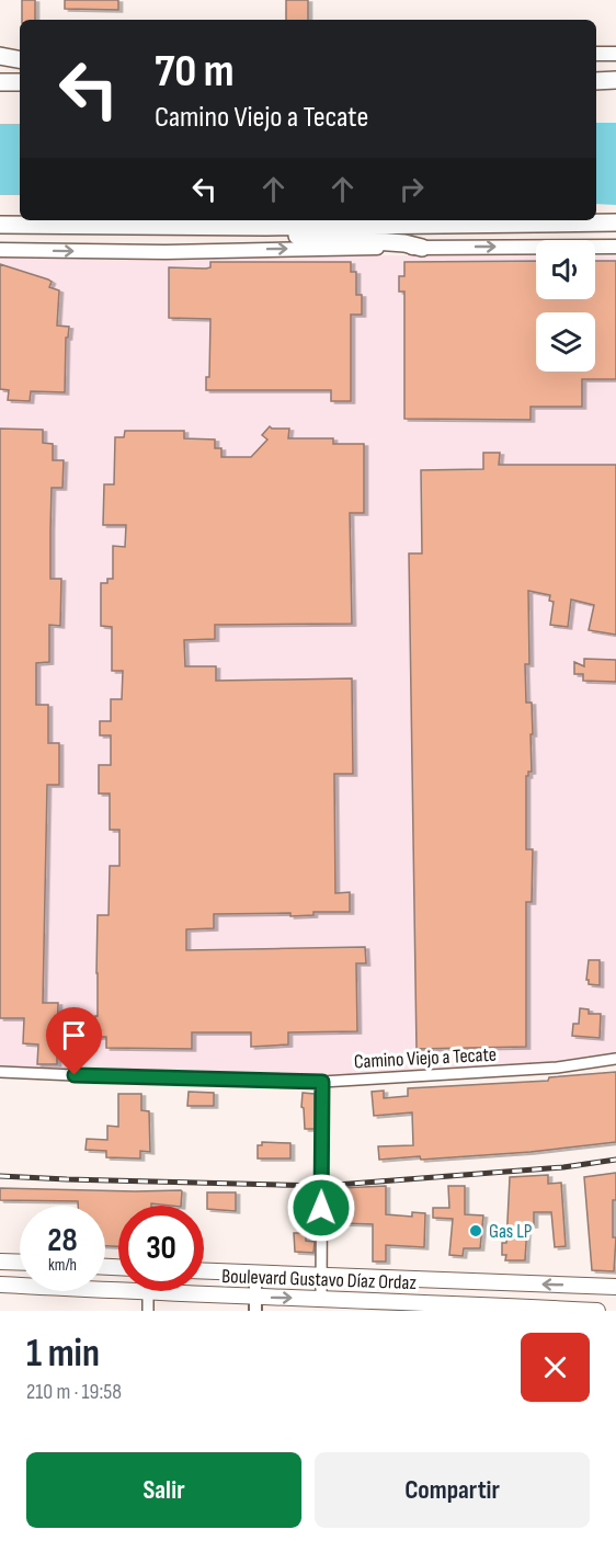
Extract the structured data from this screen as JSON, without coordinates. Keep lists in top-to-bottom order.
{
  "streets": {
    "main road": ["Boulevard Gustavo Díaz Ordaz"],
    "street": ["Camino Viejo a Tecate"]
  },
  "places": ["Gas LP"],
  "page": {
    "turn": ["70 m", "Camino Viejo a Tecate"],
    "speed": "28 km/h",
    "limit": "30",
    "heading": ["1 min", "210 m · 19:58"],
    "buttons": ["Salir", "Compartir"]
  }
}
